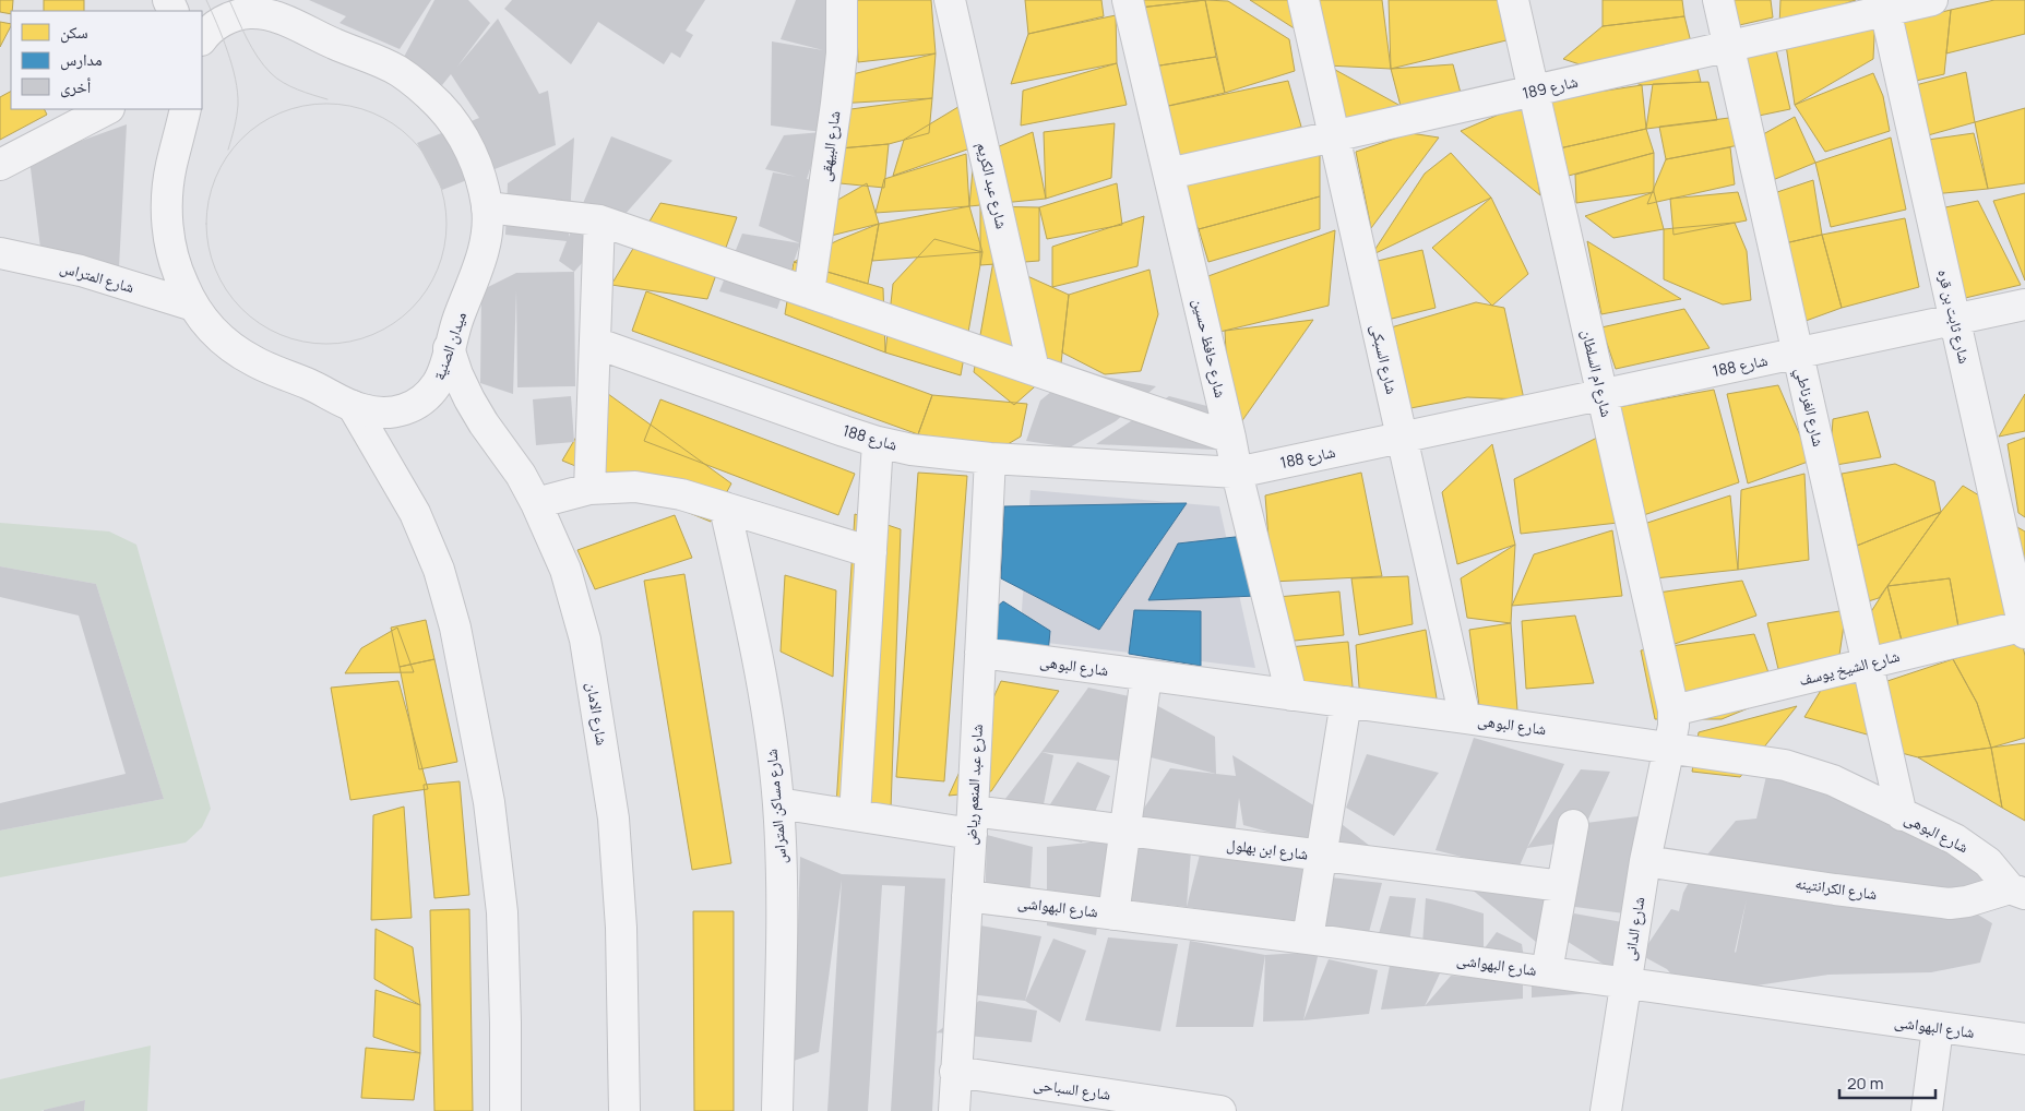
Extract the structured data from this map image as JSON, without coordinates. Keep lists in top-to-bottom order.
{
  "streets": {
    "street": [
      "شارع 189",
      "شارع البيهقى",
      "شارع عبد الكريم",
      "شارع المتراس",
      "شارع ثابت بن قره",
      "ميدان الصنية",
      "شارع حافظ حسين",
      "شارع السبكى",
      "شارع 188",
      "شارع ام السلطان",
      "شارع الغرناطي",
      "شارع البوهى",
      "شارع الشيخ يوسف",
      "شارع الامان",
      "شارع عبد المنعم رياض",
      "شارع مساكن المتراس",
      "شارع ابن بهلول",
      "شارع الكرانتينه",
      "شارع البهواشى",
      "شارع الدانى",
      "شارع السباحى"
    ]
  },
  "crossings": [
    ["شارع 189", "شارع ثابت بن قره"],
    ["شارع 189", "شارع حافظ حسين"],
    ["شارع 189", "شارع السبكى"],
    ["شارع 189", "شارع ام السلطان"],
    ["شارع 189", "شارع الغرناطي"],
    ["شارع المتراس", "ميدان الصنية"],
    ["شارع ثابت بن قره", "شارع 188"],
    ["شارع ثابت بن قره", "شارع الشيخ يوسف"],
    ["ميدان الصنية", "شارع الامان"],
    ["شارع حافظ حسين", "شارع 188"],
    ["شارع حافظ حسين", "شارع البوهى"],
    ["شارع السبكى", "شارع 188"],
    ["شارع السبكى", "شارع البوهى"],
    ["شارع 188", "شارع ام السلطان"],
    ["شارع 188", "شارع الغرناطي"],
    ["شارع 188", "شارع عبد المنعم رياض"],
    ["شارع ام السلطان", "شارع البوهى"],
    ["شارع ام السلطان", "شارع الشيخ يوسف"],
    ["شارع ام السلطان", "شارع الدانى"],
    ["شارع الغرناطي", "شارع البوهى"],
    ["شارع الغرناطي", "شارع الشيخ يوسف"],
    ["شارع البوهى", "شارع عبد المنعم رياض"],
    ["شارع البوهى", "شارع الكرانتينه"],
    ["شارع البوهى", "شارع الدانى"],
    ["شارع عبد المنعم رياض", "شارع ابن بهلول"],
    ["شارع عبد المنعم رياض", "شارع البهواشى"],
    ["شارع عبد المنعم رياض", "شارع السباحى"],
    ["شارع مساكن المتراس", "شارع ابن بهلول"],
    ["شارع الكرانتينه", "شارع الدانى"],
    ["شارع البهواشى", "شارع الدانى"]
  ],
  "legend": ["سكن", "مدارس", "أخرى"],
  "scale_bar": "20 m"
}
